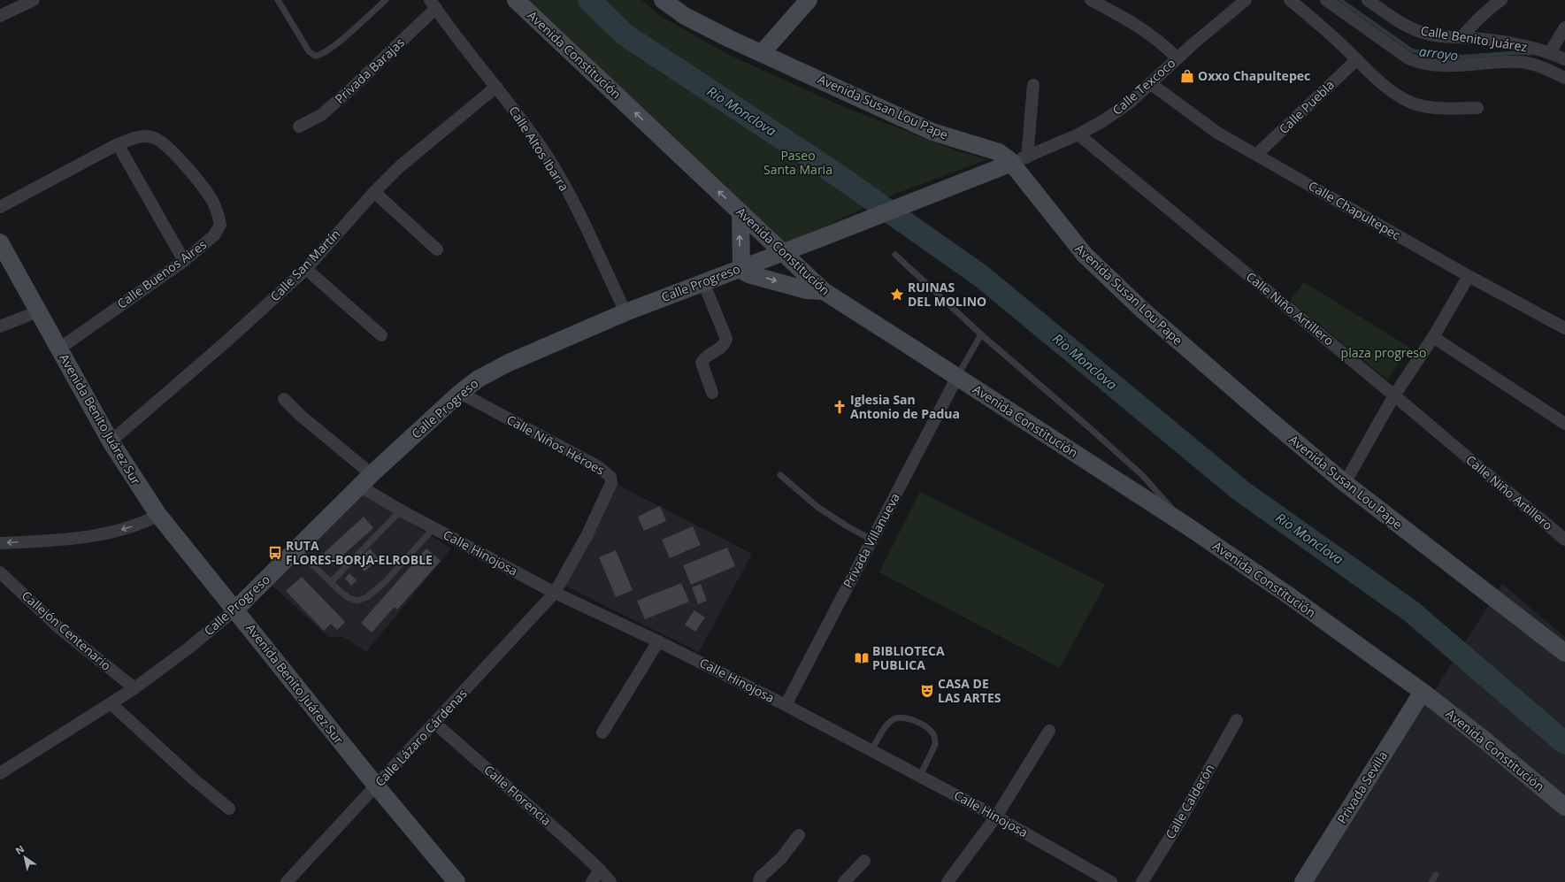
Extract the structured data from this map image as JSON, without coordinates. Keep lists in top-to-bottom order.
{
  "streets": {
    "street": [
      "Calle Benito Juárez",
      "Avenida Constitución",
      "Privada Barajas",
      "Calle Texcoco",
      "Avenida Susan Lou Pape",
      "Calle Puebla",
      "Calle Altos Ibarra",
      "Calle Chapultepec",
      "Calle San Martín",
      "Calle Buenos Aires",
      "Calle Progreso",
      "Calle Niño Artillero",
      "Avenida Benito Juárez Sur",
      "Calle Niños Héroes",
      "Privada Villanueva",
      "Calle Hinojosa",
      "Callejón Centenario",
      "Calle Lázaro Cárdenas",
      "Privada Sevilla",
      "Calle Florencia",
      "Calle Calderón"
    ]
  },
  "crossings": [
    ["Avenida Constitución", "Calle Progreso"],
    ["Avenida Constitución", "Privada Villanueva"],
    ["Avenida Constitución", "Privada Sevilla"],
    ["Privada Barajas", "Calle Altos Ibarra"],
    ["Calle Texcoco", "Avenida Susan Lou Pape"],
    ["Calle Texcoco", "Calle Chapultepec"],
    ["Calle Texcoco", "Calle Progreso"],
    ["Calle Texcoco", "Calle Niño Artillero"],
    ["Avenida Susan Lou Pape", "Calle Progreso"],
    ["Calle Puebla", "Calle Chapultepec"],
    ["Calle Altos Ibarra", "Calle San Martín"],
    ["Calle Altos Ibarra", "Calle Progreso"],
    ["Calle San Martín", "Avenida Benito Juárez Sur"],
    ["Calle Buenos Aires", "Avenida Benito Juárez Sur"],
    ["Calle Progreso", "Avenida Benito Juárez Sur"],
    ["Calle Progreso", "Calle Niños Héroes"],
    ["Calle Progreso", "Calle Hinojosa"],
    ["Calle Progreso", "Callejón Centenario"],
    ["Avenida Benito Juárez Sur", "Calle Lázaro Cárdenas"],
    ["Calle Niños Héroes", "Calle Hinojosa"],
    ["Calle Niños Héroes", "Calle Lázaro Cárdenas"],
    ["Privada Villanueva", "Calle Hinojosa"],
    ["Calle Hinojosa", "Calle Lázaro Cárdenas"],
    ["Calle Lázaro Cárdenas", "Calle Florencia"]
  ],
  "water": ["arroyo", "Rio Monclova"],
  "parks": ["Paseo Santa Maria", "plaza progreso"],
  "places": {
    "shop": ["Oxxo Chapultepec"],
    "place": ["RUINAS DEL MOLINO"],
    "church": ["Iglesia San Antonio de Padua"],
    "bus stop": ["RUTA FLORES-BORJA-ELROBLE"],
    "library": ["BIBLIOTECA PUBLICA"],
    "theatre": ["CASA DE LAS ARTES"]
  },
  "north": "top left"
}
